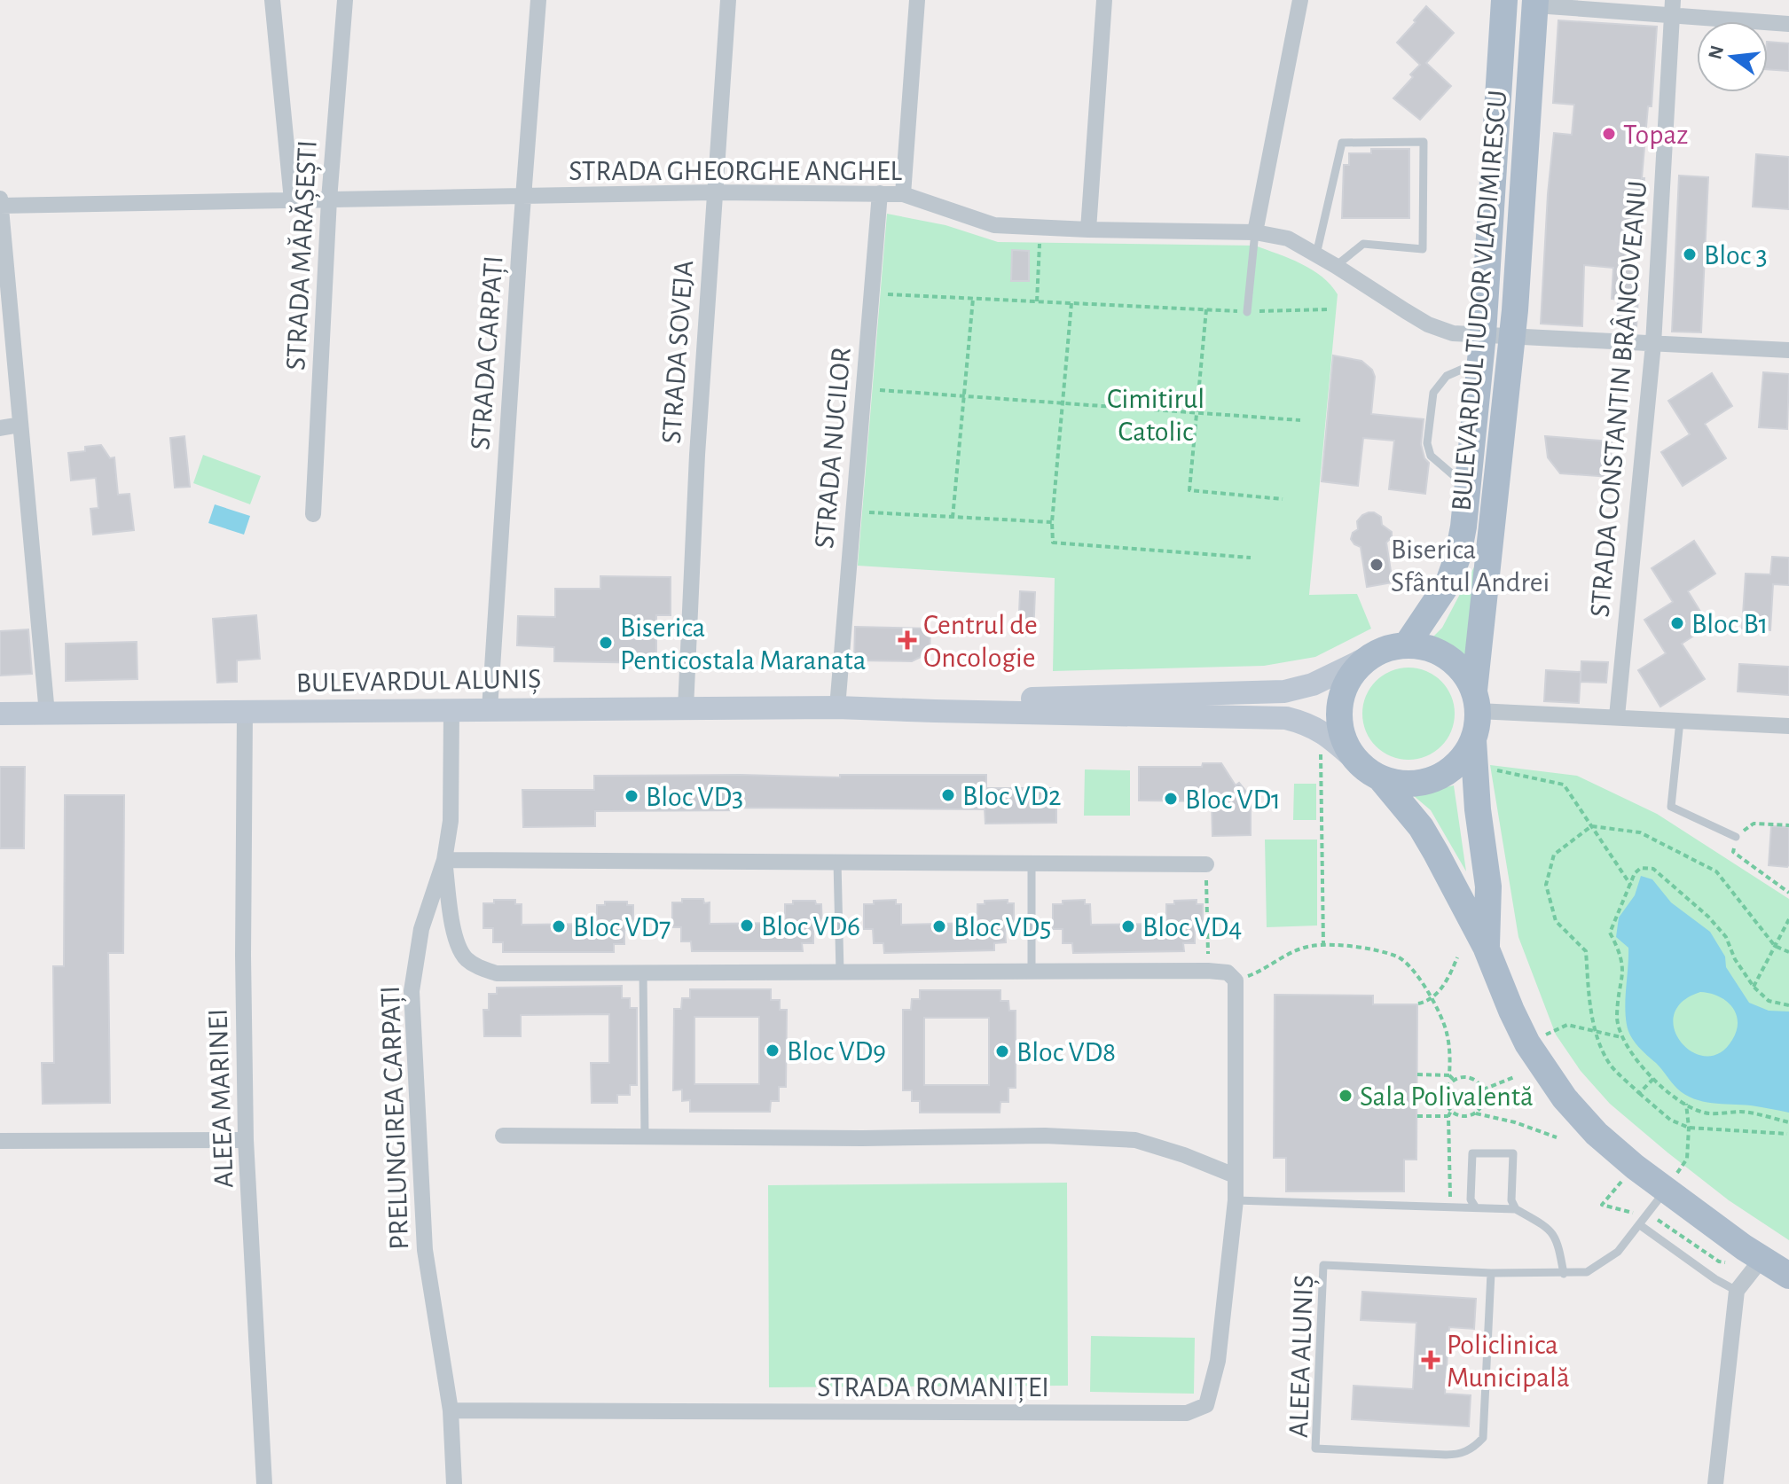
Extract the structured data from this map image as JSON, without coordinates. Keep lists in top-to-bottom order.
{
  "streets": {
    "main road": ["BULEVARDUL TUDOR VLADIMIRESCU", "BULEVARDUL ALUNIȘ"],
    "street": [
      "STRADA GHEORGHE ANGHEL",
      "STRADA MĂRĂȘEȘTI",
      "STRADA SOVEJA",
      "STRADA CARPAȚI",
      "STRADA CONSTANTIN BRÂNCOVEANU",
      "STRADA NUCILOR",
      "ALEEA MARINEI",
      "PRELUNGIREA CARPAȚI",
      "STRADA ROMANIȚEI"
    ],
    "lane": ["ALEEA ALUNIȘ"]
  },
  "crossings": [
    ["STRADA GHEORGHE ANGHEL", "STRADA MĂRĂȘEȘTI"],
    ["STRADA GHEORGHE ANGHEL", "BULEVARDUL TUDOR VLADIMIRESCU"],
    ["STRADA GHEORGHE ANGHEL", "STRADA SOVEJA"],
    ["STRADA GHEORGHE ANGHEL", "STRADA CARPAȚI"],
    ["STRADA GHEORGHE ANGHEL", "STRADA CONSTANTIN BRÂNCOVEANU"],
    ["STRADA GHEORGHE ANGHEL", "STRADA NUCILOR"],
    ["BULEVARDUL TUDOR VLADIMIRESCU", "BULEVARDUL ALUNIȘ"],
    ["STRADA SOVEJA", "BULEVARDUL ALUNIȘ"],
    ["STRADA CARPAȚI", "BULEVARDUL ALUNIȘ"],
    ["STRADA NUCILOR", "BULEVARDUL ALUNIȘ"],
    ["BULEVARDUL ALUNIȘ", "ALEEA MARINEI"],
    ["BULEVARDUL ALUNIȘ", "PRELUNGIREA CARPAȚI"],
    ["PRELUNGIREA CARPAȚI", "STRADA ROMANIȚEI"]
  ],
  "parks": ["Cimitirul Catolic"],
  "places": {
    "other": [
      "Topaz",
      "Bloc 3",
      "Biserica Sfântul Andrei",
      "Bloc B1",
      "Biserica Penticostala Maranata",
      "Bloc VD2",
      "Bloc VD3",
      "Bloc VD1",
      "Bloc VD6",
      "Bloc VD7",
      "Bloc VD5",
      "Bloc VD4",
      "Bloc VD9",
      "Bloc VD8",
      "Sala Polivalentă"
    ],
    "health": ["Centrul de Oncologie", "Policlinica Municipală"]
  },
  "north": "left"
}
